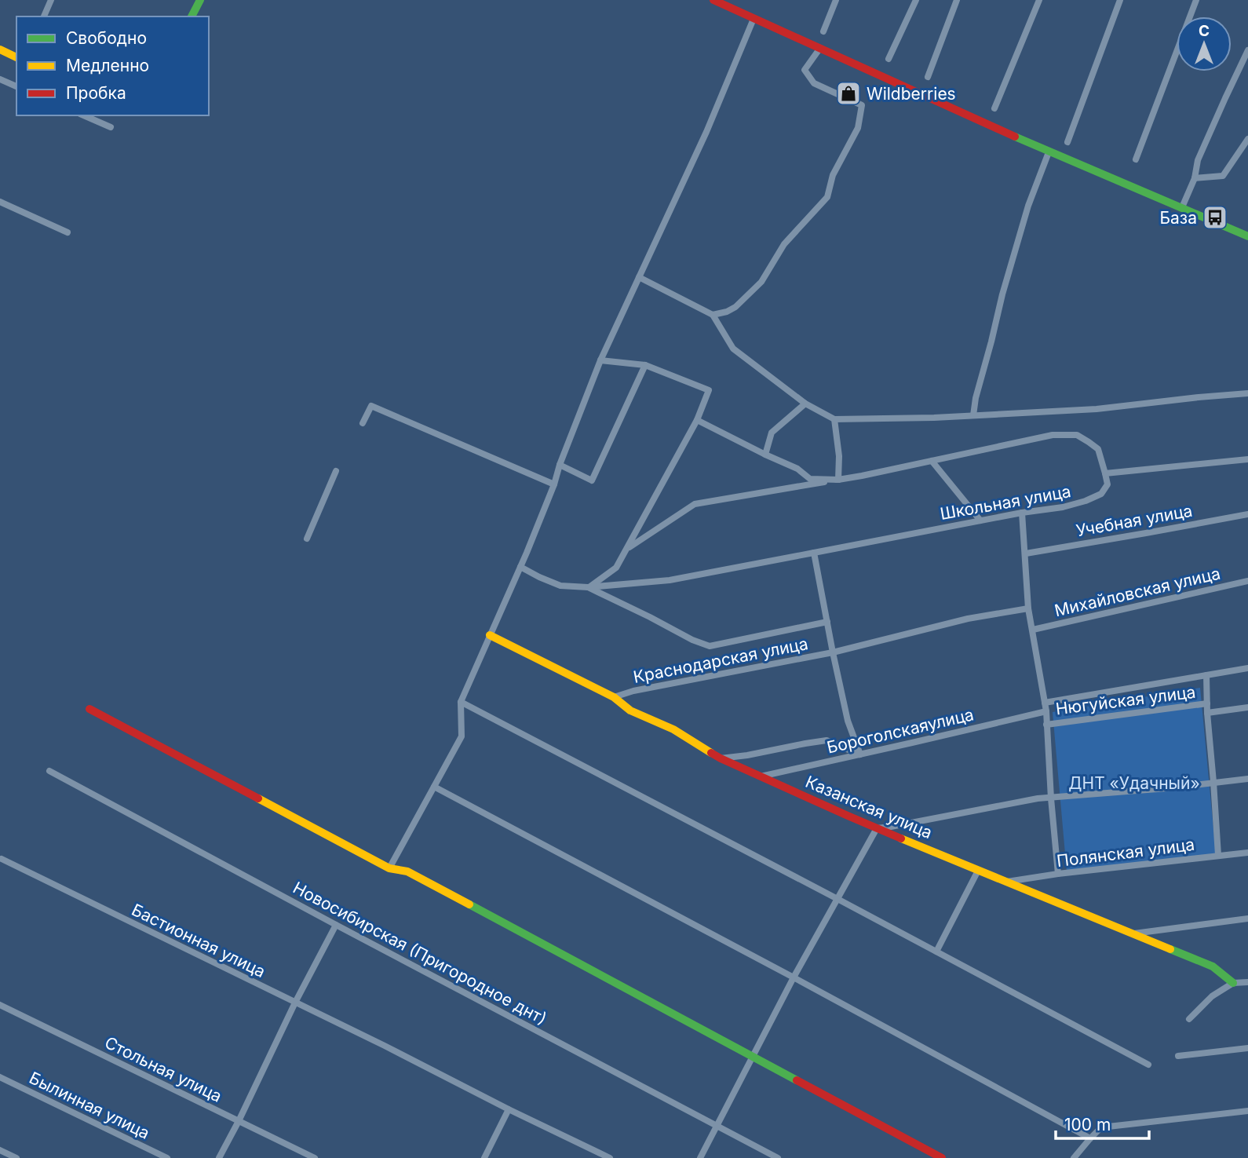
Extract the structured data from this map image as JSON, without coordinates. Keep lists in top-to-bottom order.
{
  "streets": {
    "street": [
      "Школьная улица",
      "Учебная улица",
      "Михайловская улица",
      "Краснодарская улица",
      "Нюгуйская улица",
      "Бороголскаяулица",
      "Казанская улица",
      "Полянская улица",
      "Бастионная улица",
      "Новосибирская (Пригородное днт)",
      "Стольная улица",
      "Былинная улица"
    ]
  },
  "crossings": [
    ["Краснодарская улица", "Казанская улица"],
    ["Бороголскаяулица", "Казанская улица"],
    ["Казанская улица", "Полянская улица"]
  ],
  "parks": ["ДНТ «Удачный»"],
  "places": {
    "shop": ["Wildberries"],
    "bus stop": ["База"]
  },
  "legend": ["Свободно", "Медленно", "Пробка"],
  "scale_bar": "100 m",
  "north": "top"
}
